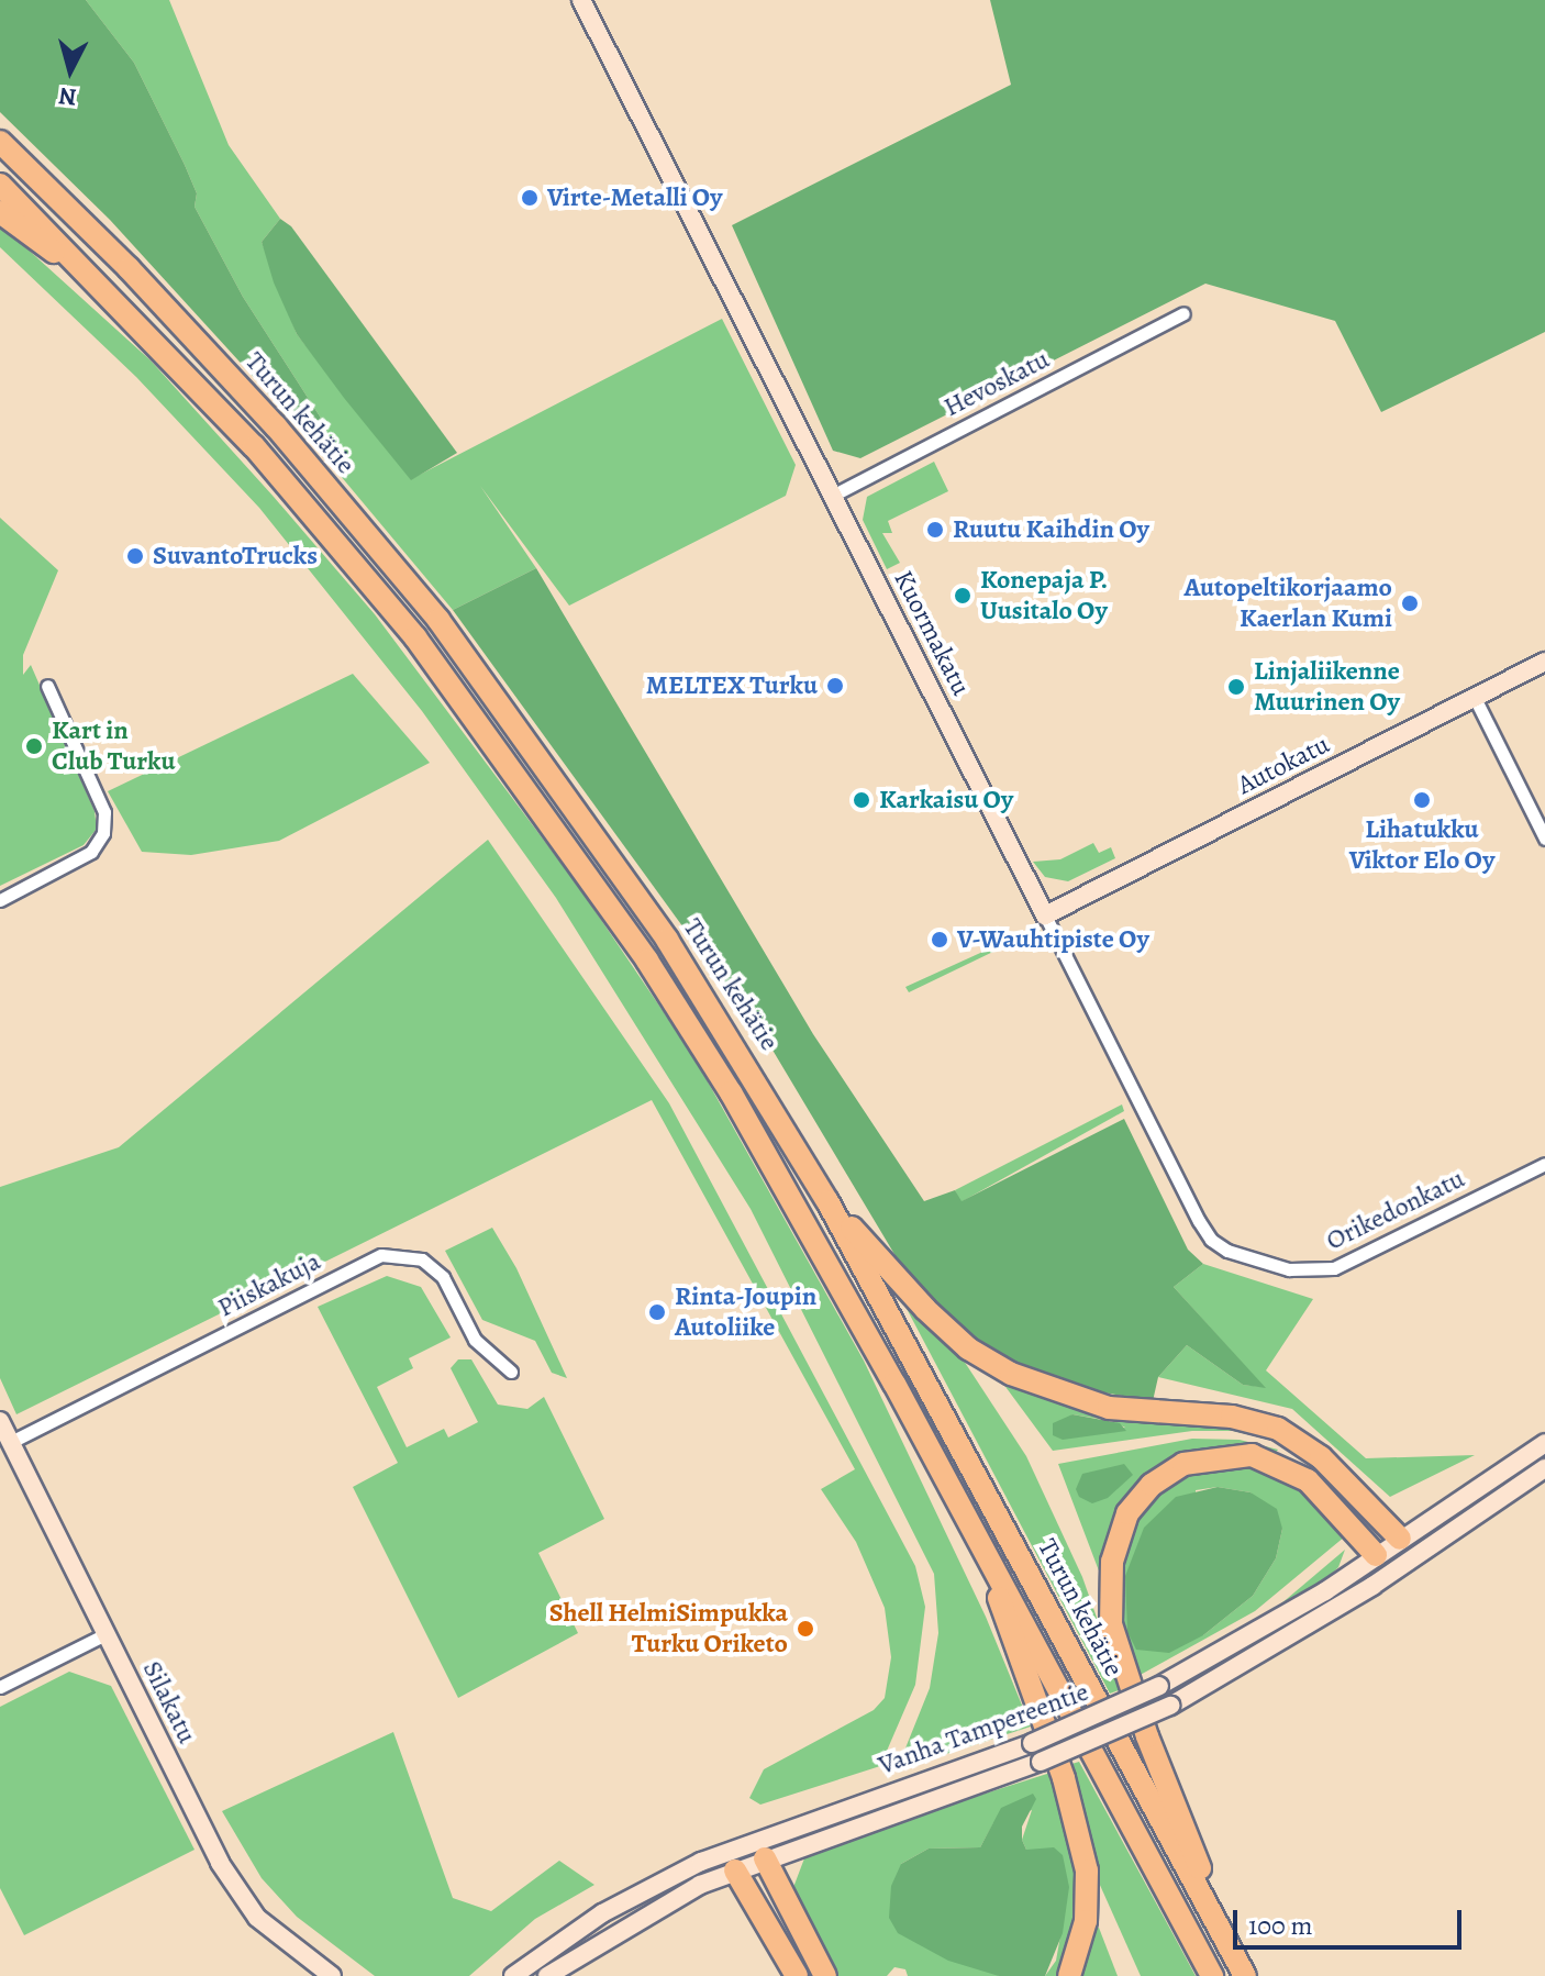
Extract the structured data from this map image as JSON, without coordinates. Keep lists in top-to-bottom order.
{
  "streets": {
    "highway": ["Turun kehätie"],
    "main road": [
      "Kuormakatu",
      "Autokatu",
      "Silakatu",
      "Vanha Tampereentie"
    ],
    "street": ["Hevoskatu", "Orikedonkatu", "Piiskakuja"]
  },
  "crossings": [
    ["Hevoskatu", "Kuormakatu"],
    ["Kuormakatu", "Autokatu"],
    ["Kuormakatu", "Orikedonkatu"],
    ["Piiskakuja", "Silakatu"]
  ],
  "places": [
    "Virte-Metalli Oy",
    "Ruutu Kaihdin Oy",
    "SuvantoTrucks",
    "Konepaja P. Uusitalo Oy",
    "Autopeltikorjaamo Kaerlan Kumi",
    "MELTEX Turku",
    "Linjaliikenne Muurinen Oy",
    "Kart in Club Turku",
    "Karkaisu Oy",
    "Lihatukku Viktor Elo Oy",
    "V-Wauhtipiste Oy",
    "Rinta-Joupin Autoliike",
    "Shell HelmiSimpukka Turku Oriketo"
  ],
  "scale_bar": "100 m",
  "north": "bottom"
}
